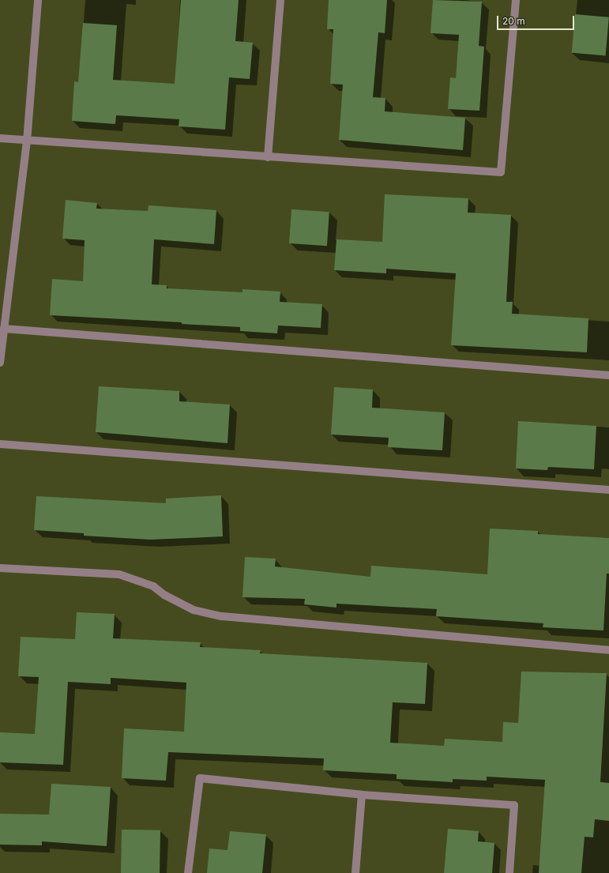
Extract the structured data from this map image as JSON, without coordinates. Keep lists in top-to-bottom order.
{
  "scale_bar": "20 m"
}
